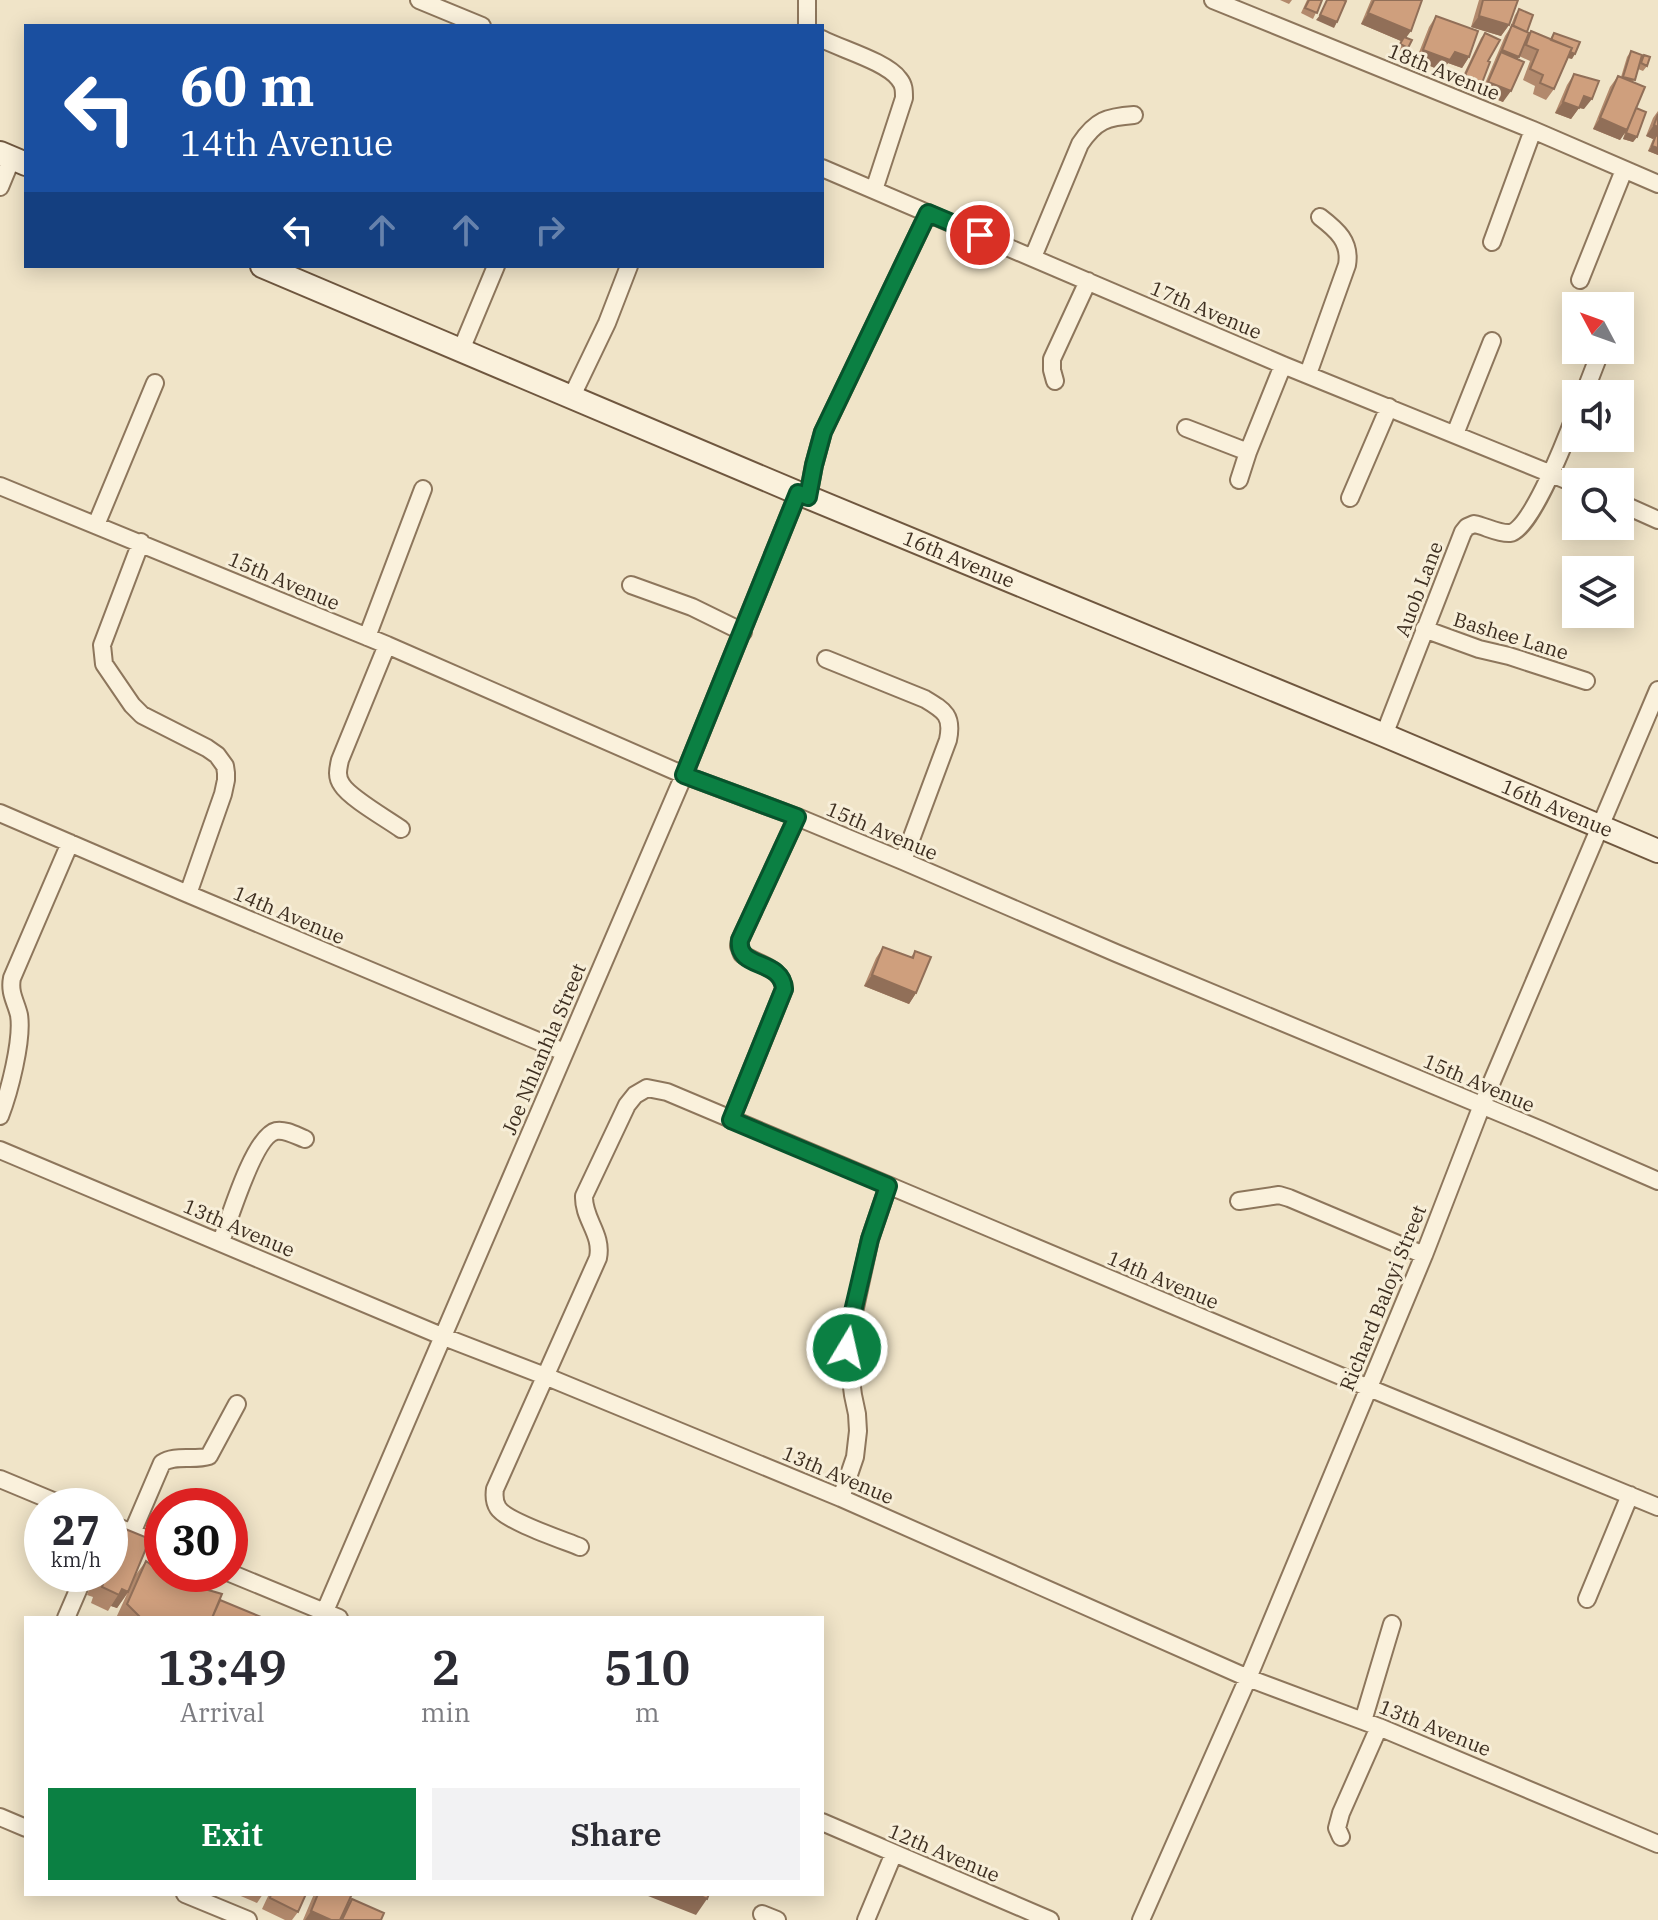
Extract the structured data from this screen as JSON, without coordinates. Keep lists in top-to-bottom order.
{
  "streets": {
    "street": [
      "18th Avenue",
      "17th Avenue",
      "16th Avenue",
      "15th Avenue",
      "Auob Lane",
      "Bashee Lane",
      "14th Avenue",
      "Joe Nhlanhla Street",
      "13th Avenue",
      "Richard Baloyi Street",
      "12th Avenue"
    ]
  },
  "crossings": [
    ["17th Avenue", "Auob Lane"],
    ["17th Avenue", "Joe Nhlanhla Street"],
    ["16th Avenue", "Auob Lane"],
    ["16th Avenue", "Joe Nhlanhla Street"],
    ["16th Avenue", "Richard Baloyi Street"],
    ["15th Avenue", "Joe Nhlanhla Street"],
    ["15th Avenue", "Richard Baloyi Street"],
    ["Auob Lane", "Bashee Lane"],
    ["14th Avenue", "Joe Nhlanhla Street"],
    ["14th Avenue", "13th Avenue"],
    ["14th Avenue", "Richard Baloyi Street"],
    ["Joe Nhlanhla Street", "13th Avenue"],
    ["13th Avenue", "Richard Baloyi Street"]
  ],
  "north": "top left",
  "page": {
    "turn": ["60 m", "14th Avenue"],
    "speed": "27 km/h",
    "limit": "30",
    "eta": [
      "13:49",
      "Arrival",
      "2",
      "min",
      "510",
      "m"
    ],
    "buttons": ["Exit", "Share"]
  }
}
